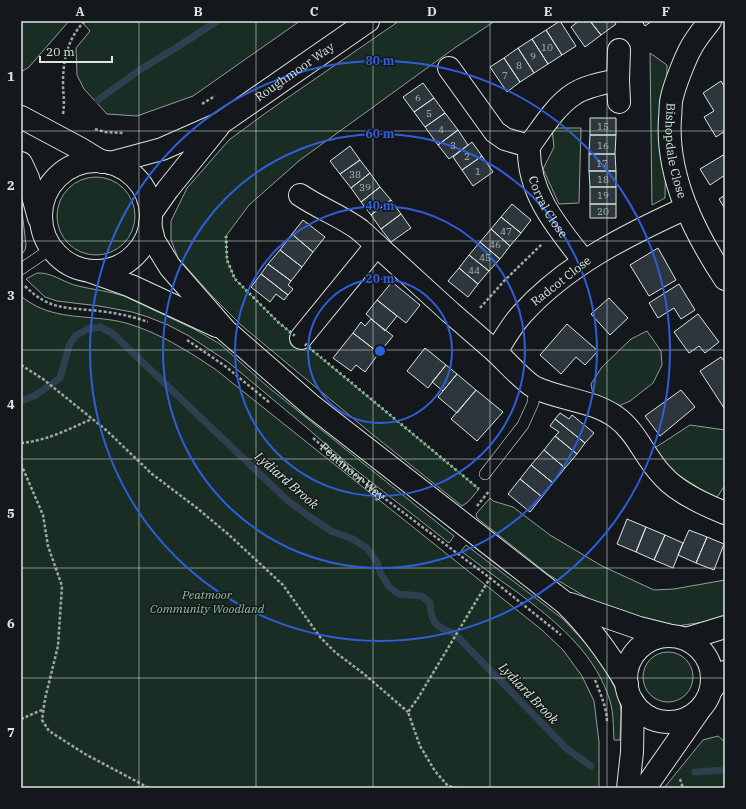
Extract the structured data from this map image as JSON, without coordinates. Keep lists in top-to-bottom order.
{
  "streets": {
    "street": [
      "Roughmoor Way",
      "Bishopdale Close",
      "Corral Close",
      "Radcot Close"
    ],
    "path": ["Peatmoor Way"]
  },
  "crossings": [
    ["Bishopdale Close", "Radcot Close"],
    ["Corral Close", "Radcot Close"]
  ],
  "water": ["Lydiard Brook"],
  "parks": ["Peatmoor Community Woodland"],
  "house_numbers": [
    "10",
    "9",
    "8",
    "7",
    "6",
    "5",
    "15",
    "4",
    "3",
    "16",
    "2",
    "17",
    "1",
    "38",
    "18",
    "39",
    "19",
    "20",
    "47",
    "46",
    "45",
    "44"
  ],
  "scale_bar": "20 m",
  "grid": {
    "columns": [
      "A",
      "B",
      "C",
      "D",
      "E",
      "F"
    ],
    "rows": [
      "1",
      "2",
      "3",
      "4",
      "5",
      "6",
      "7"
    ]
  },
  "rings": [
    "80 m",
    "60 m",
    "40 m",
    "20 m"
  ]
}
